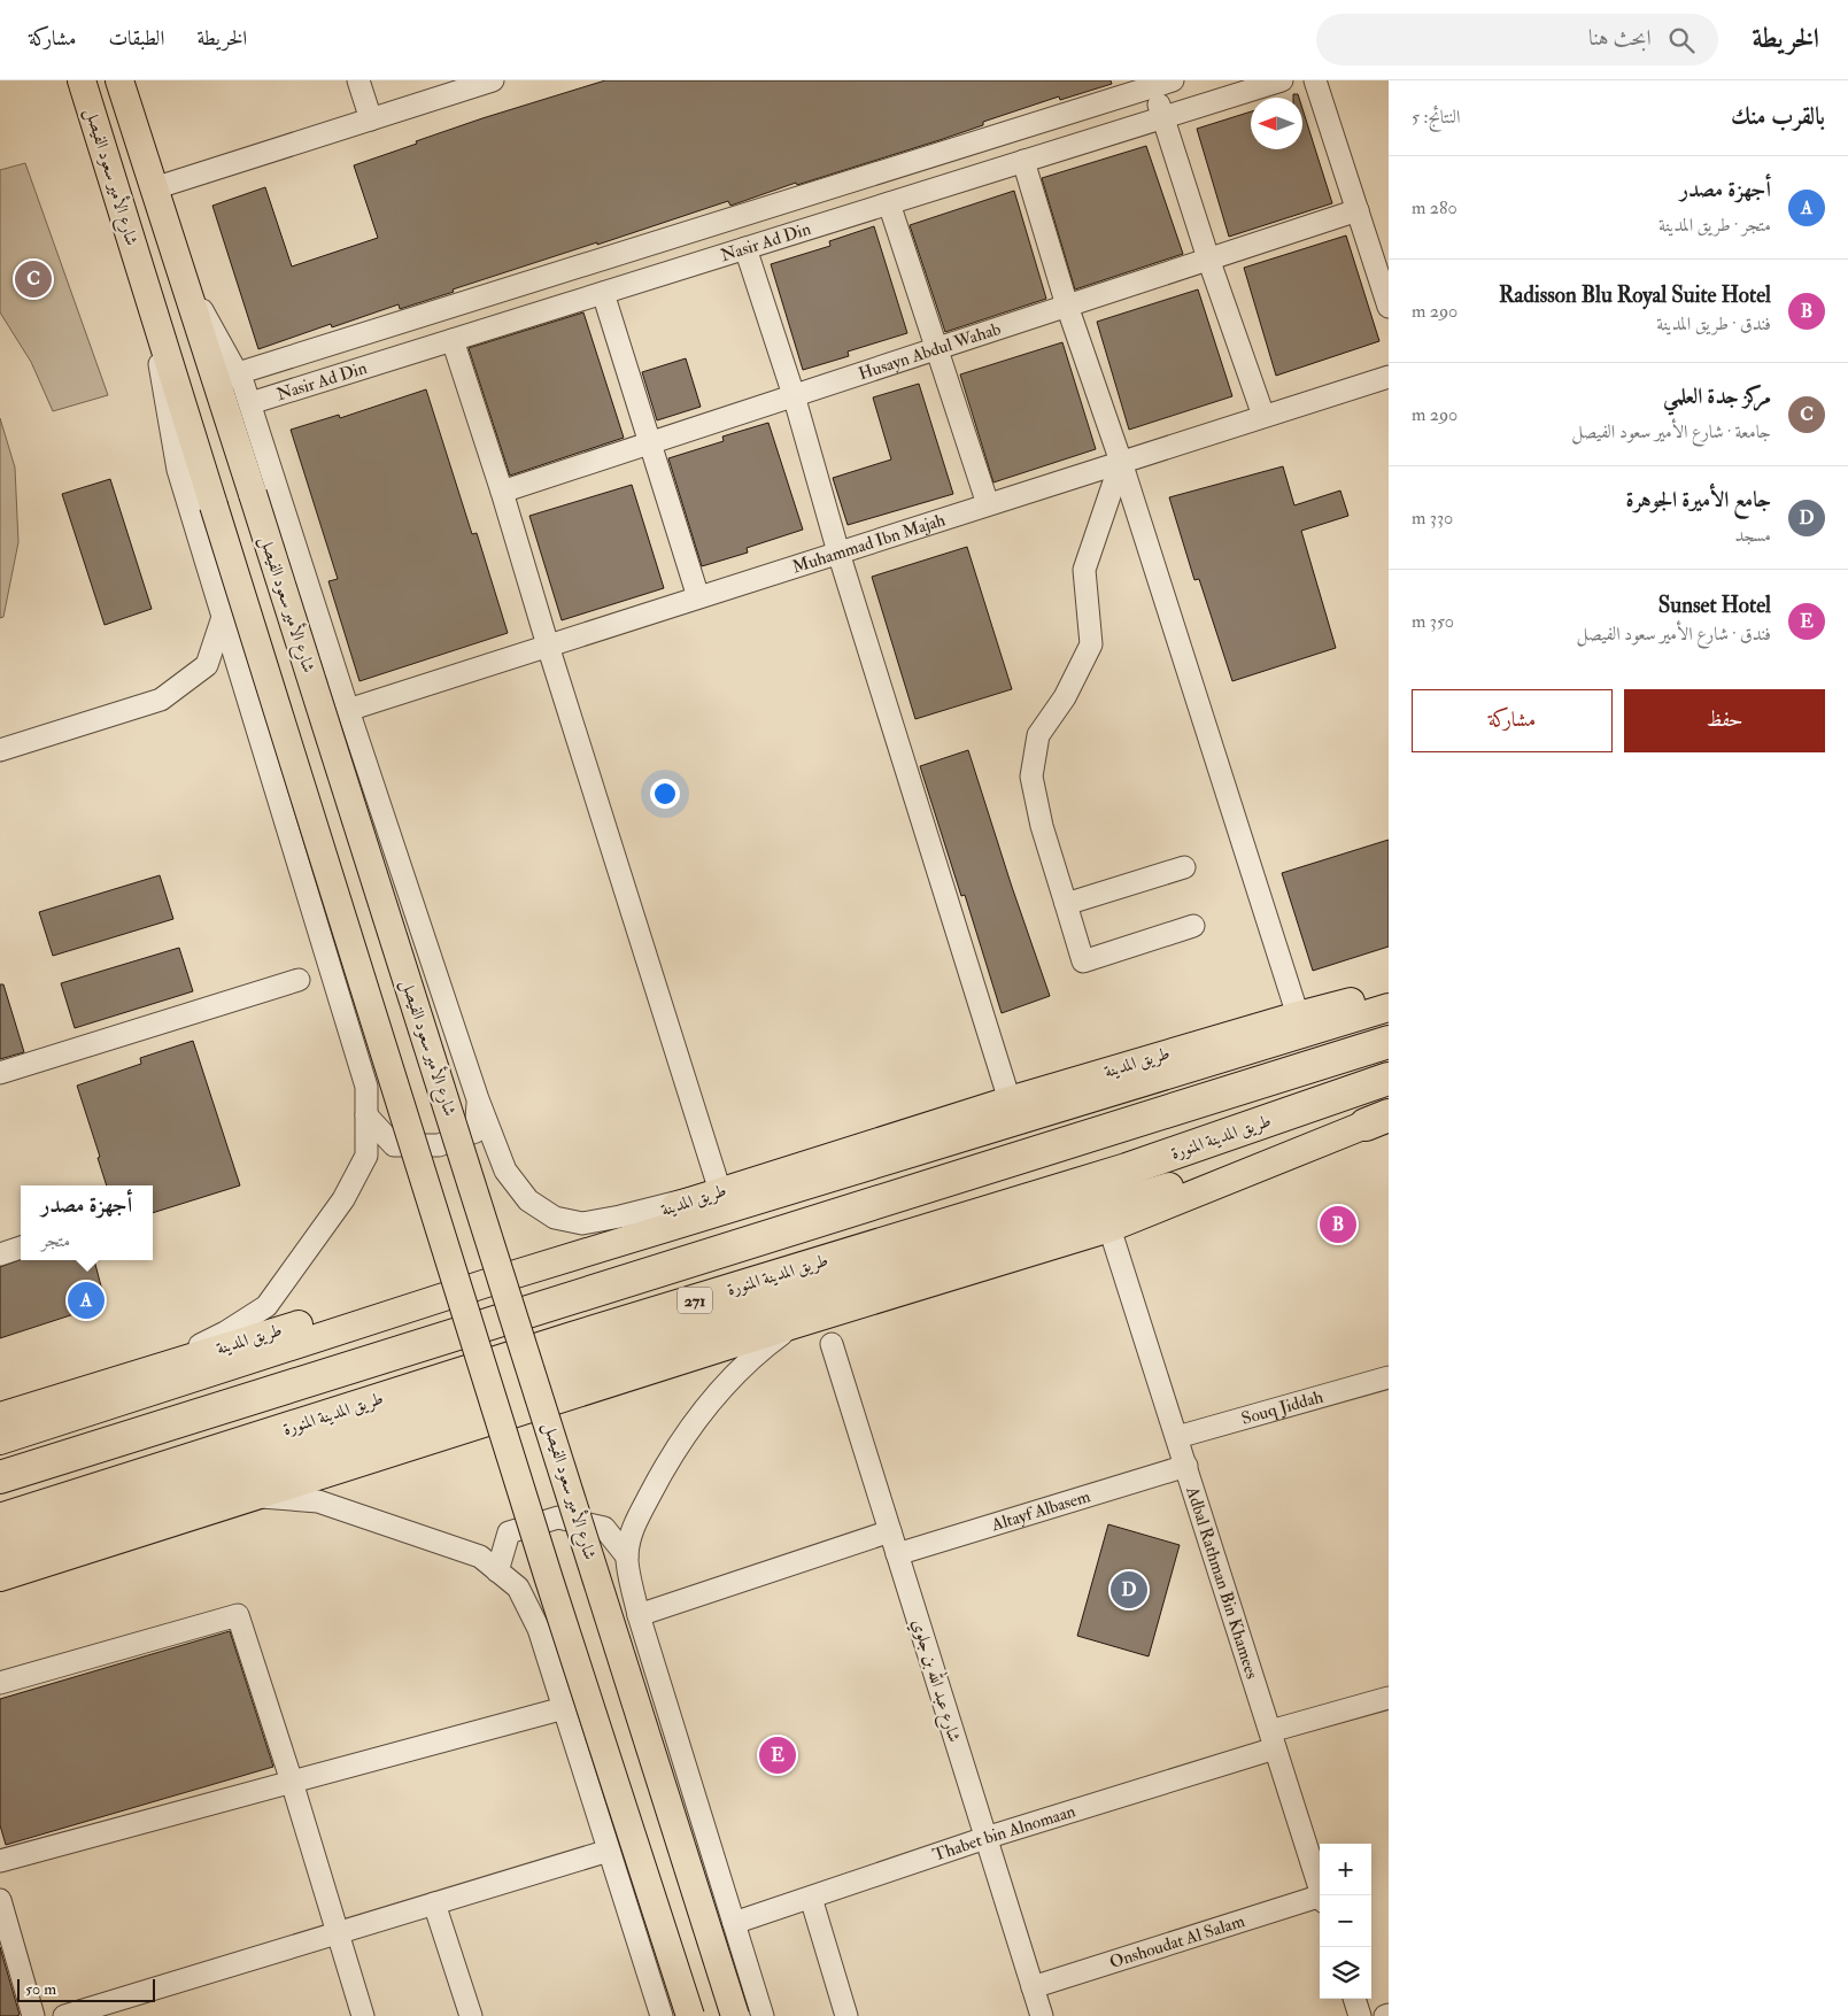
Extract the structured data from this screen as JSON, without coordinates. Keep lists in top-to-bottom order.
{
  "streets": {
    "highway": ["طريق المدينة المنورة", "271"],
    "main road": ["شارع الأمير سعود الفيصل", "طريق المدينة"],
    "street": [
      "Nasir Ad Din",
      "Husayn Abdul Wahab",
      "Muhammad Ibn Majah",
      "Souq Jiddah",
      "Altayf Albasem",
      "Adbal Rathman Bin Khamees",
      "شارع عبد الله بن جلوي",
      "Thabet bin Alnomaan",
      "Onshoudat Al Salam"
    ]
  },
  "crossings": [
    ["شارع الأمير سعود الفيصل", "طريق المدينة"],
    ["Souq Jiddah", "Adbal Rathman Bin Khamees"],
    ["Altayf Albasem", "Adbal Rathman Bin Khamees"],
    ["Altayf Albasem", "شارع عبد الله بن جلوي"],
    ["Adbal Rathman Bin Khamees", "Thabet bin Alnomaan"],
    ["شارع عبد الله بن جلوي", "Thabet bin Alnomaan"],
    ["شارع عبد الله بن جلوي", "Onshoudat Al Salam"]
  ],
  "scale_bar": "50 m",
  "north": "left",
  "page": {
    "header": "الخريطة",
    "search": "ابحث هنا",
    "nav": ["الخريطة", "الطبقات", "مشاركة"],
    "heading": ["بالقرب منك", "النتائج: 5"],
    "list": [
      {
        "mark": "A",
        "name": "أجهزة مصدر",
        "note": "متجر · طريق المدينة",
        "value": "280 m"
      },
      {
        "mark": "B",
        "name": "Radisson Blu Royal Suite Hotel",
        "note": "فندق · طريق المدينة",
        "value": "290 m"
      },
      {
        "mark": "C",
        "name": "مركز جدة العلمي",
        "note": "جامعة · شارع الأمير سعود الفيصل",
        "value": "290 m"
      },
      {
        "mark": "D",
        "name": "جامع الأميرة الجوهرة",
        "note": "مسجد",
        "value": "330 m"
      },
      {
        "mark": "E",
        "name": "Sunset Hotel",
        "note": "فندق · شارع الأمير سعود الفيصل",
        "value": "350 m"
      }
    ],
    "pins": [
      "C",
      "B",
      "A",
      "D",
      "E"
    ],
    "buttons": ["حفظ", "مشاركة"],
    "popup": ["أجهزة مصدر", "متجر"],
    "map_buttons": ["+", "−"],
    "scale": "50 m"
  }
}
